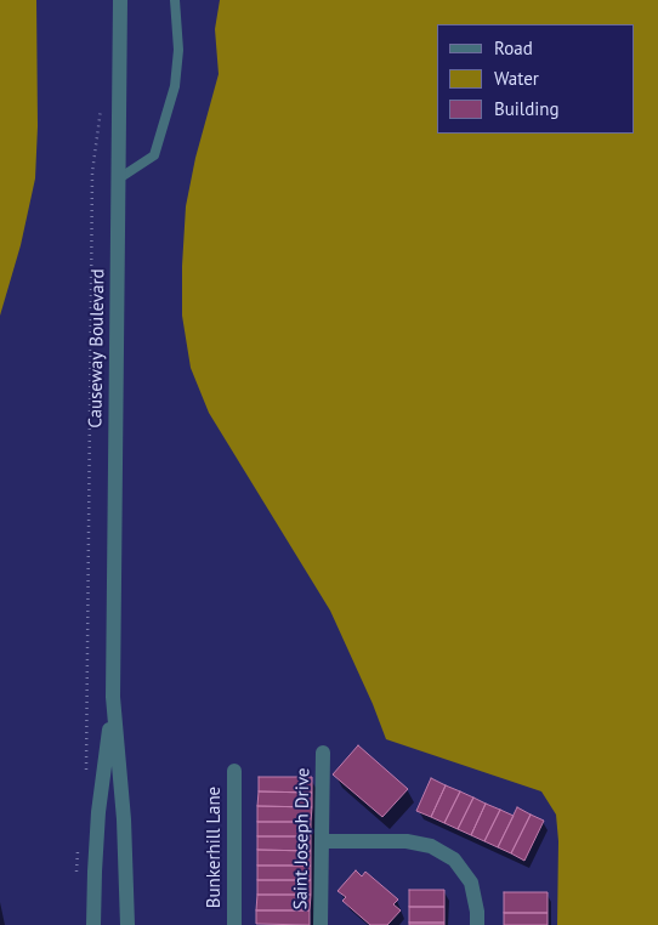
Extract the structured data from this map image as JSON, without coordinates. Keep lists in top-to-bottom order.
{
  "streets": {
    "street": ["Causeway Boulevard", "Saint Joseph Drive", "Bunkerhill Lane"]
  },
  "legend": ["Road", "Water", "Building"]
}
